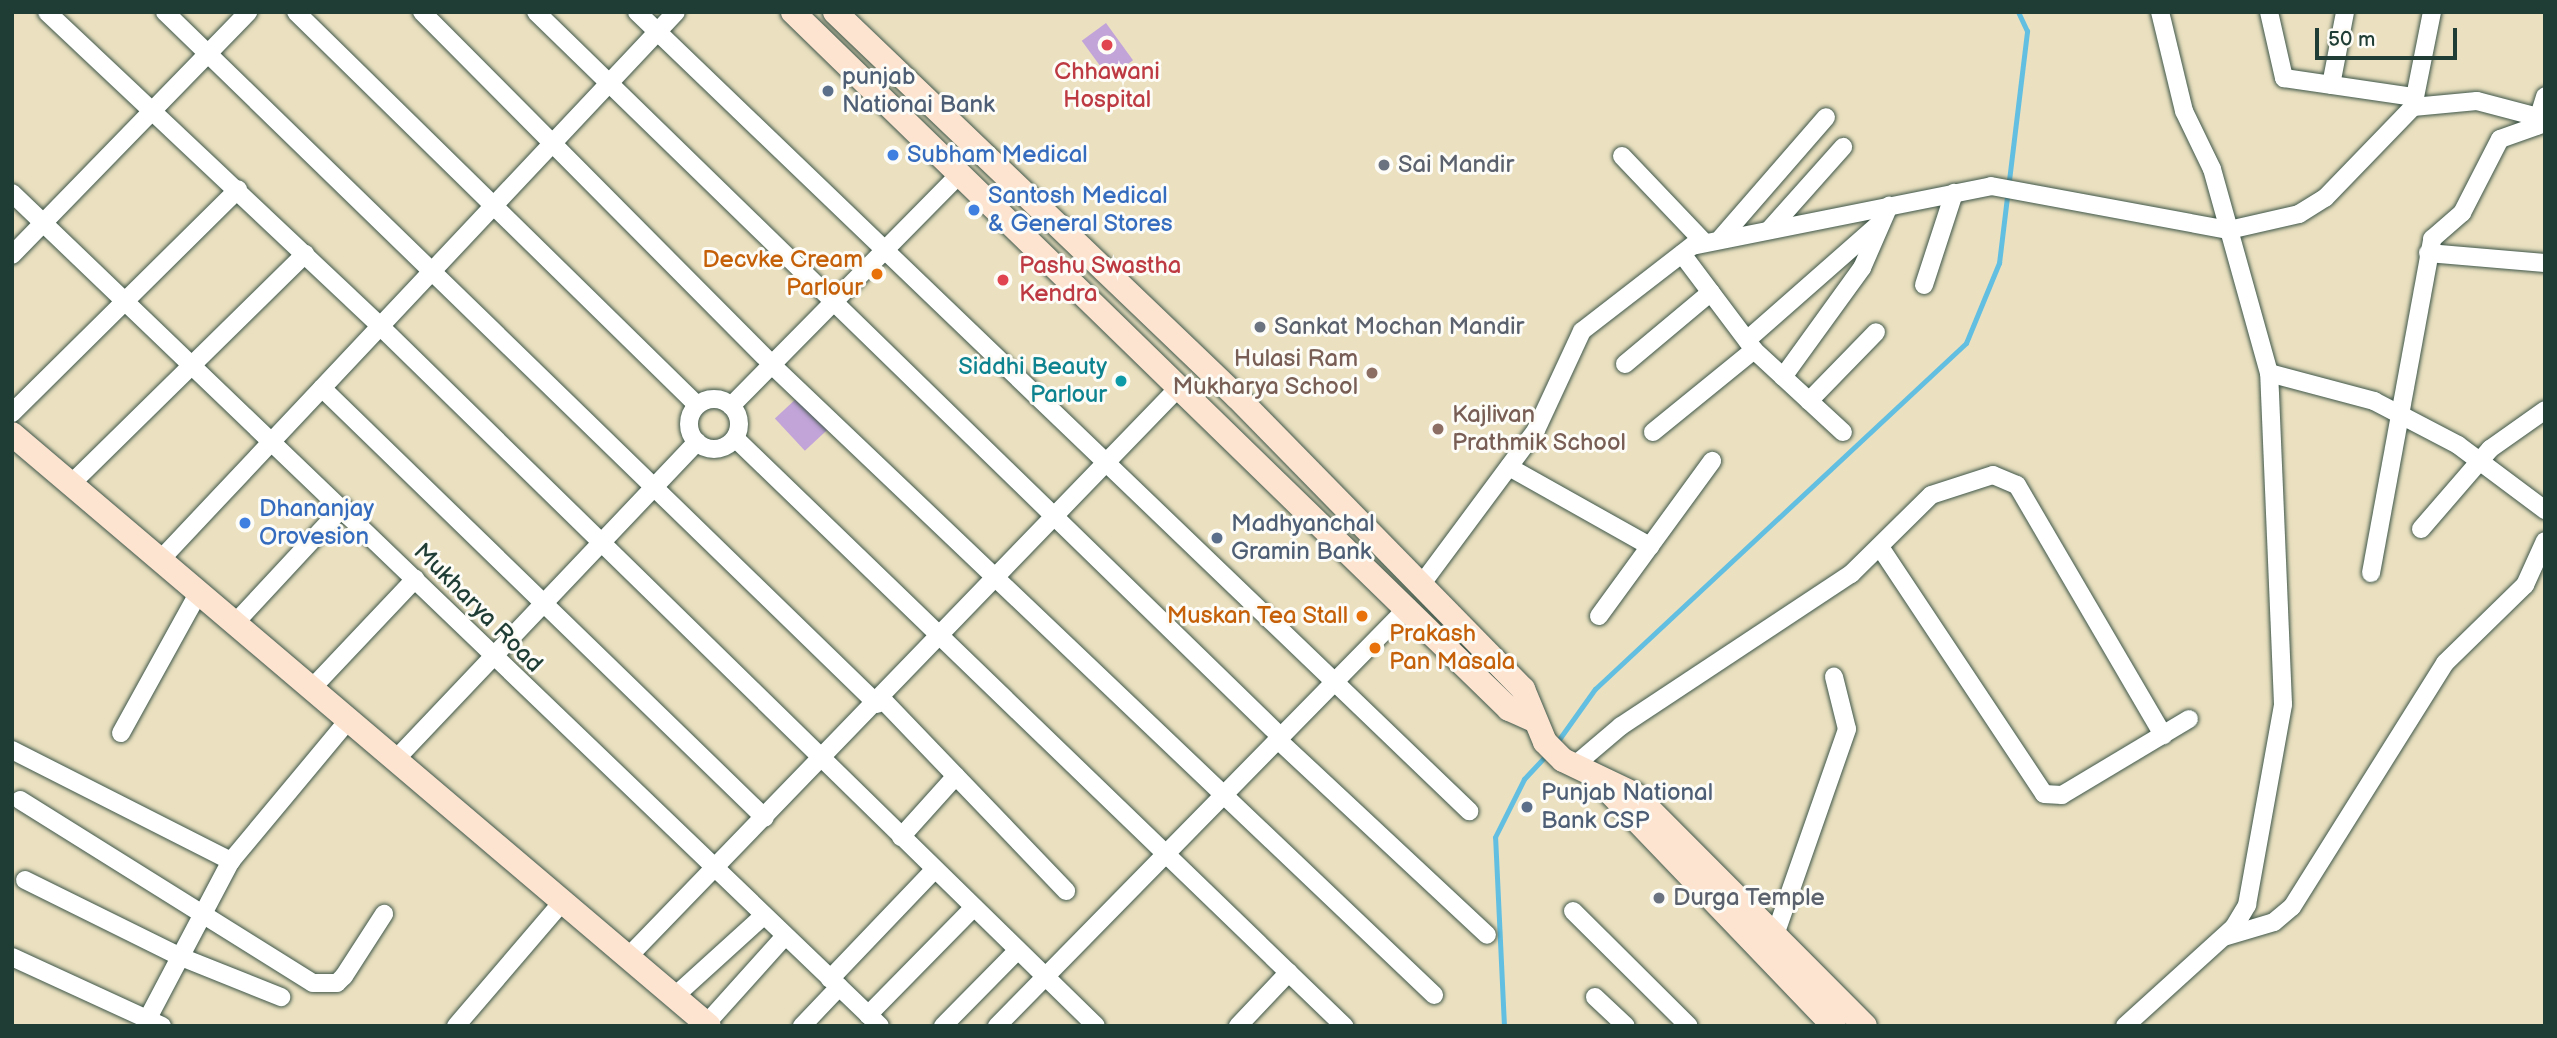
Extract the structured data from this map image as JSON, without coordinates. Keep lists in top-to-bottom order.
{
  "streets": {
    "street": ["Mukharya Road"]
  },
  "places": [
    "Chhawani Hospital",
    "punjab Nationai Bank",
    "Subham Medical",
    "Sai Mandir",
    "Santosh Medical & General Stores",
    "Decvke Cream Parlour",
    "Pashu Swastha Kendra",
    "Sankat Mochan Mandir",
    "Hulasi Ram Mukharya School",
    "Siddhi Beauty Parlour",
    "Kajlivan Prathmik School",
    "Dhananjay Orovesion",
    "Madhyanchal Gramin Bank",
    "Muskan Tea Stall",
    "Prakash Pan Masala",
    "Punjab National Bank CSP",
    "Durga Temple"
  ],
  "scale_bar": "50 m"
}
